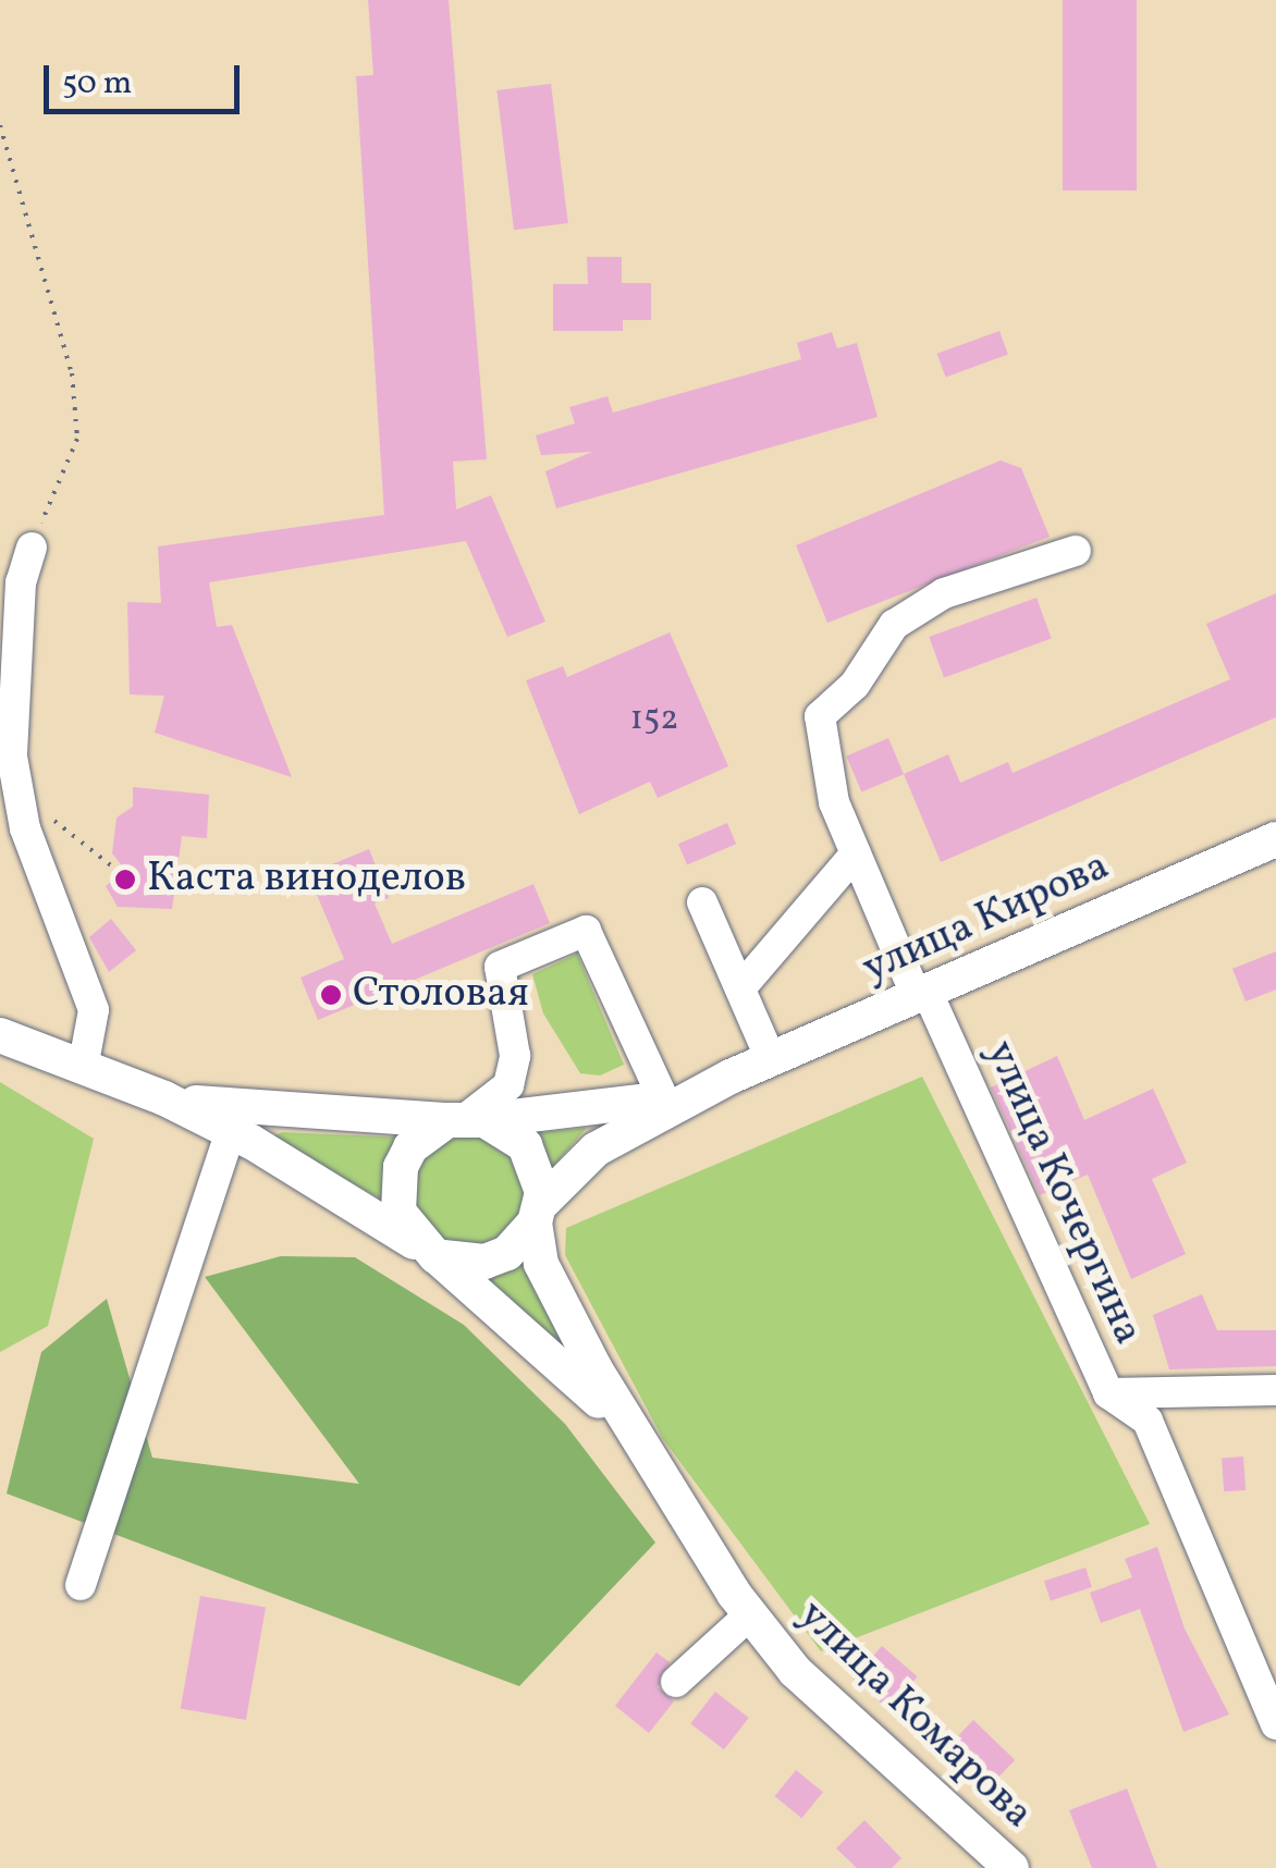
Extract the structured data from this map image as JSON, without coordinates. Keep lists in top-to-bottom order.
{
  "streets": {
    "main road": ["улица Кирова", "улица Комарова"],
    "street": ["улица Кочергина"]
  },
  "crossings": [
    ["улица Кирова", "улица Кочергина"]
  ],
  "places": ["Каста виноделов", "Столовая"],
  "house_numbers": ["152"],
  "scale_bar": "50 m"
}
